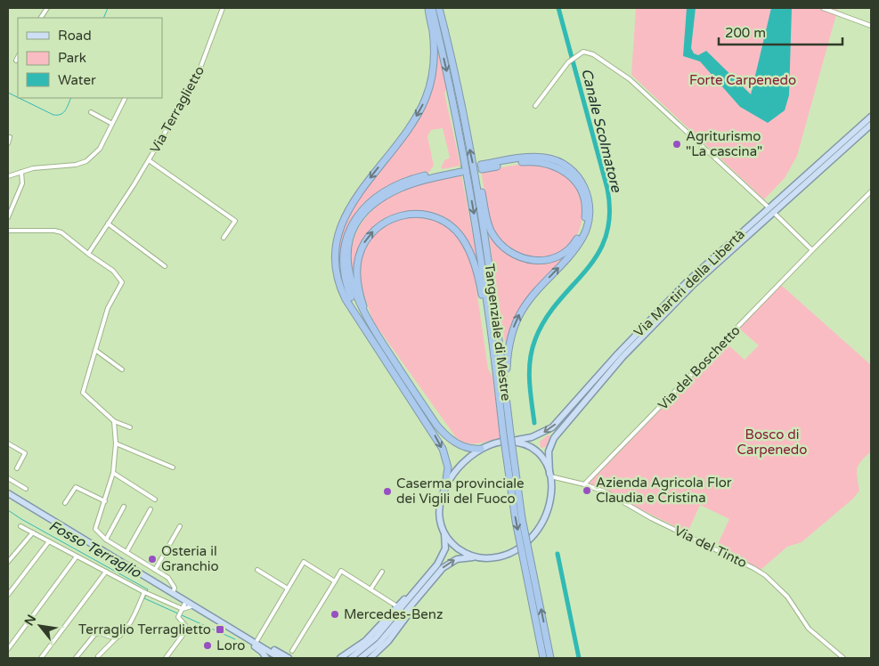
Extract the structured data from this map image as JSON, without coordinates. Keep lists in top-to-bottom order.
{
  "streets": {
    "highway": ["Tangenziale di Mestre"],
    "main road": ["Via Martiri della Libertà"],
    "street": ["Via Terraglietto", "Via del Boschetto", "Via del Tinto"]
  },
  "crossings": [
    ["Via Martiri della Libertà", "Via del Tinto"],
    ["Via del Boschetto", "Via del Tinto"]
  ],
  "water": ["Canale Scolmatore", "Fosso Terraglio"],
  "parks": ["Forte Carpenedo", "Bosco di Carpenedo"],
  "places": {
    "other": [
      "Agriturismo \"La cascina\"",
      "Azienda Agricola Flor Claudia e Cristina",
      "Caserma provinciale dei Vigili del Fuoco",
      "Osteria il Granchio",
      "Mercedes-Benz",
      "Loro"
    ],
    "transit": ["Terraglio Terraglietto"]
  },
  "legend": ["Road", "Park", "Water"],
  "scale_bar": "200 m",
  "north": "top left"
}
